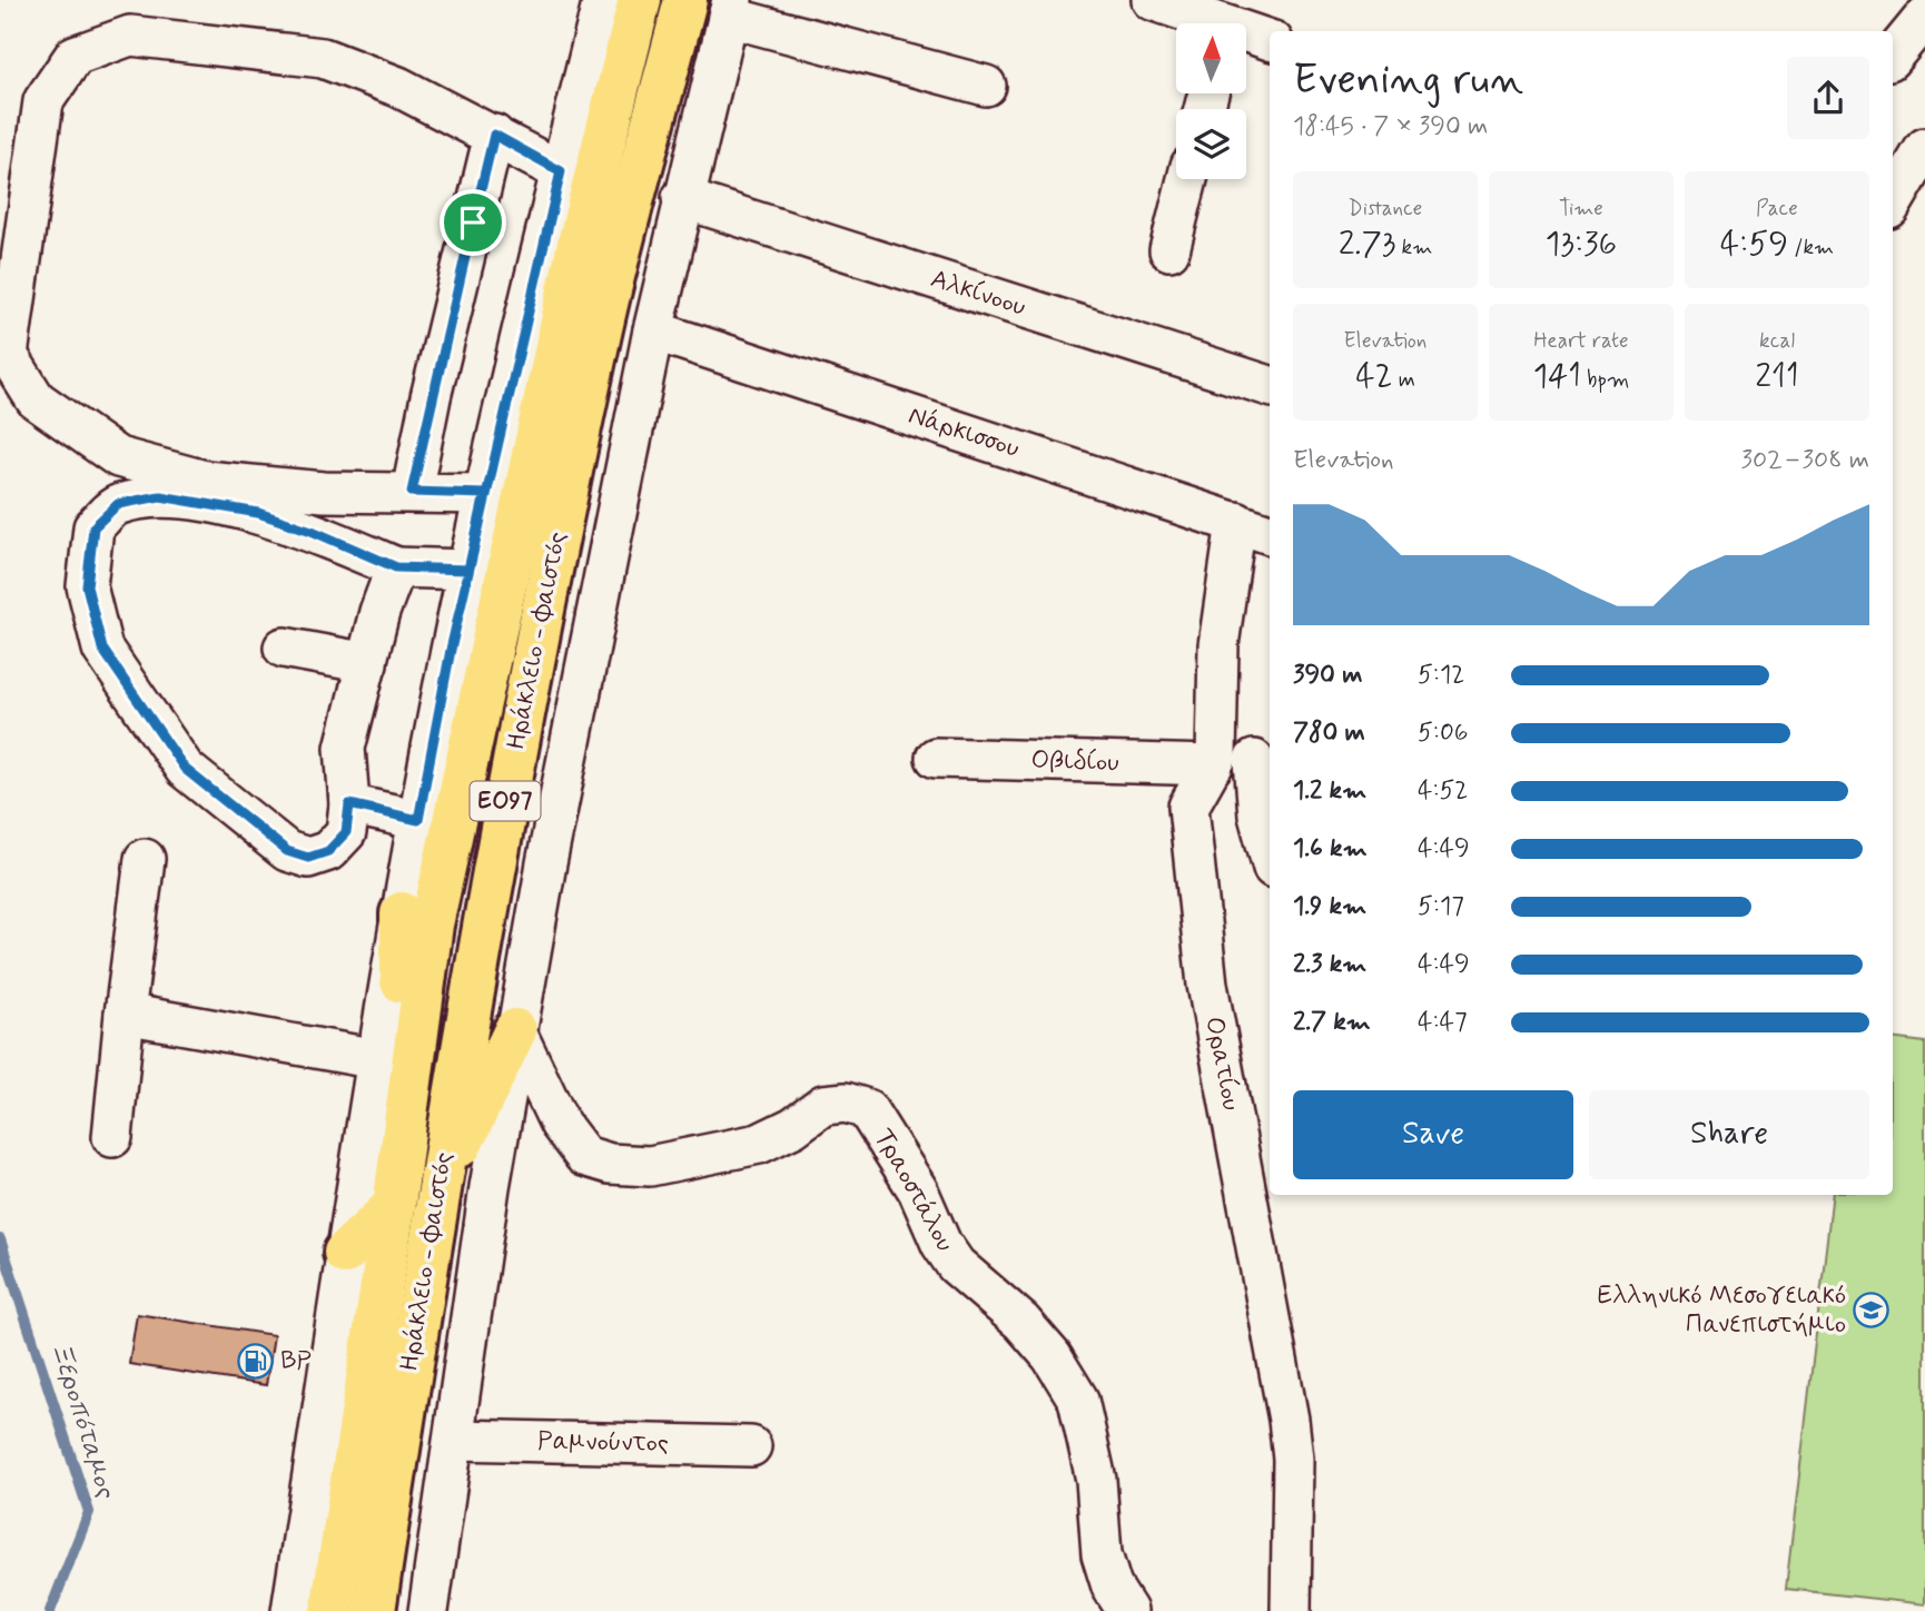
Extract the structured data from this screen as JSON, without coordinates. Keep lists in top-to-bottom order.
{
  "streets": {
    "main road": ["Ηράκλειο - Φαιστός", "ΕΟ97"],
    "street": [
      "Αλκίνοου",
      "Νάρκισσου",
      "Οβιδίου",
      "Ορατίου",
      "Τραοστάλου",
      "Ραμνούντος"
    ]
  },
  "crossings": [
    ["Νάρκισσου", "Ορατίου"],
    ["Οβιδίου", "Ορατίου"]
  ],
  "water": ["Ξεροπόταμος"],
  "places": {
    "school or university": ["Ελληνικό Μεσογειακό Πανεπιστήμιο"],
    "fuel station": ["BP"]
  },
  "north": "top",
  "page": {
    "heading": ["Evening run", "18:45 · 7 × 390 m"],
    "stats": [
      ["Distance", "2.73 km"],
      ["Time", "13:36"],
      ["Pace", "4:59 /km"],
      ["Elevation", "42 m"],
      ["Heart rate", "141 bpm"],
      ["kcal", "211"]
    ],
    "chart": ["Elevation", "302–308 m"],
    "list": [
      {
        "name": "390 m",
        "note": "5:12"
      },
      {
        "name": "780 m",
        "note": "5:06"
      },
      {
        "name": "1.2 km",
        "note": "4:52"
      },
      {
        "name": "1.6 km",
        "note": "4:49"
      },
      {
        "name": "1.9 km",
        "note": "5:17"
      },
      {
        "name": "2.3 km",
        "note": "4:49"
      },
      {
        "name": "2.7 km",
        "note": "4:47"
      }
    ],
    "buttons": ["Save", "Share"]
  }
}
